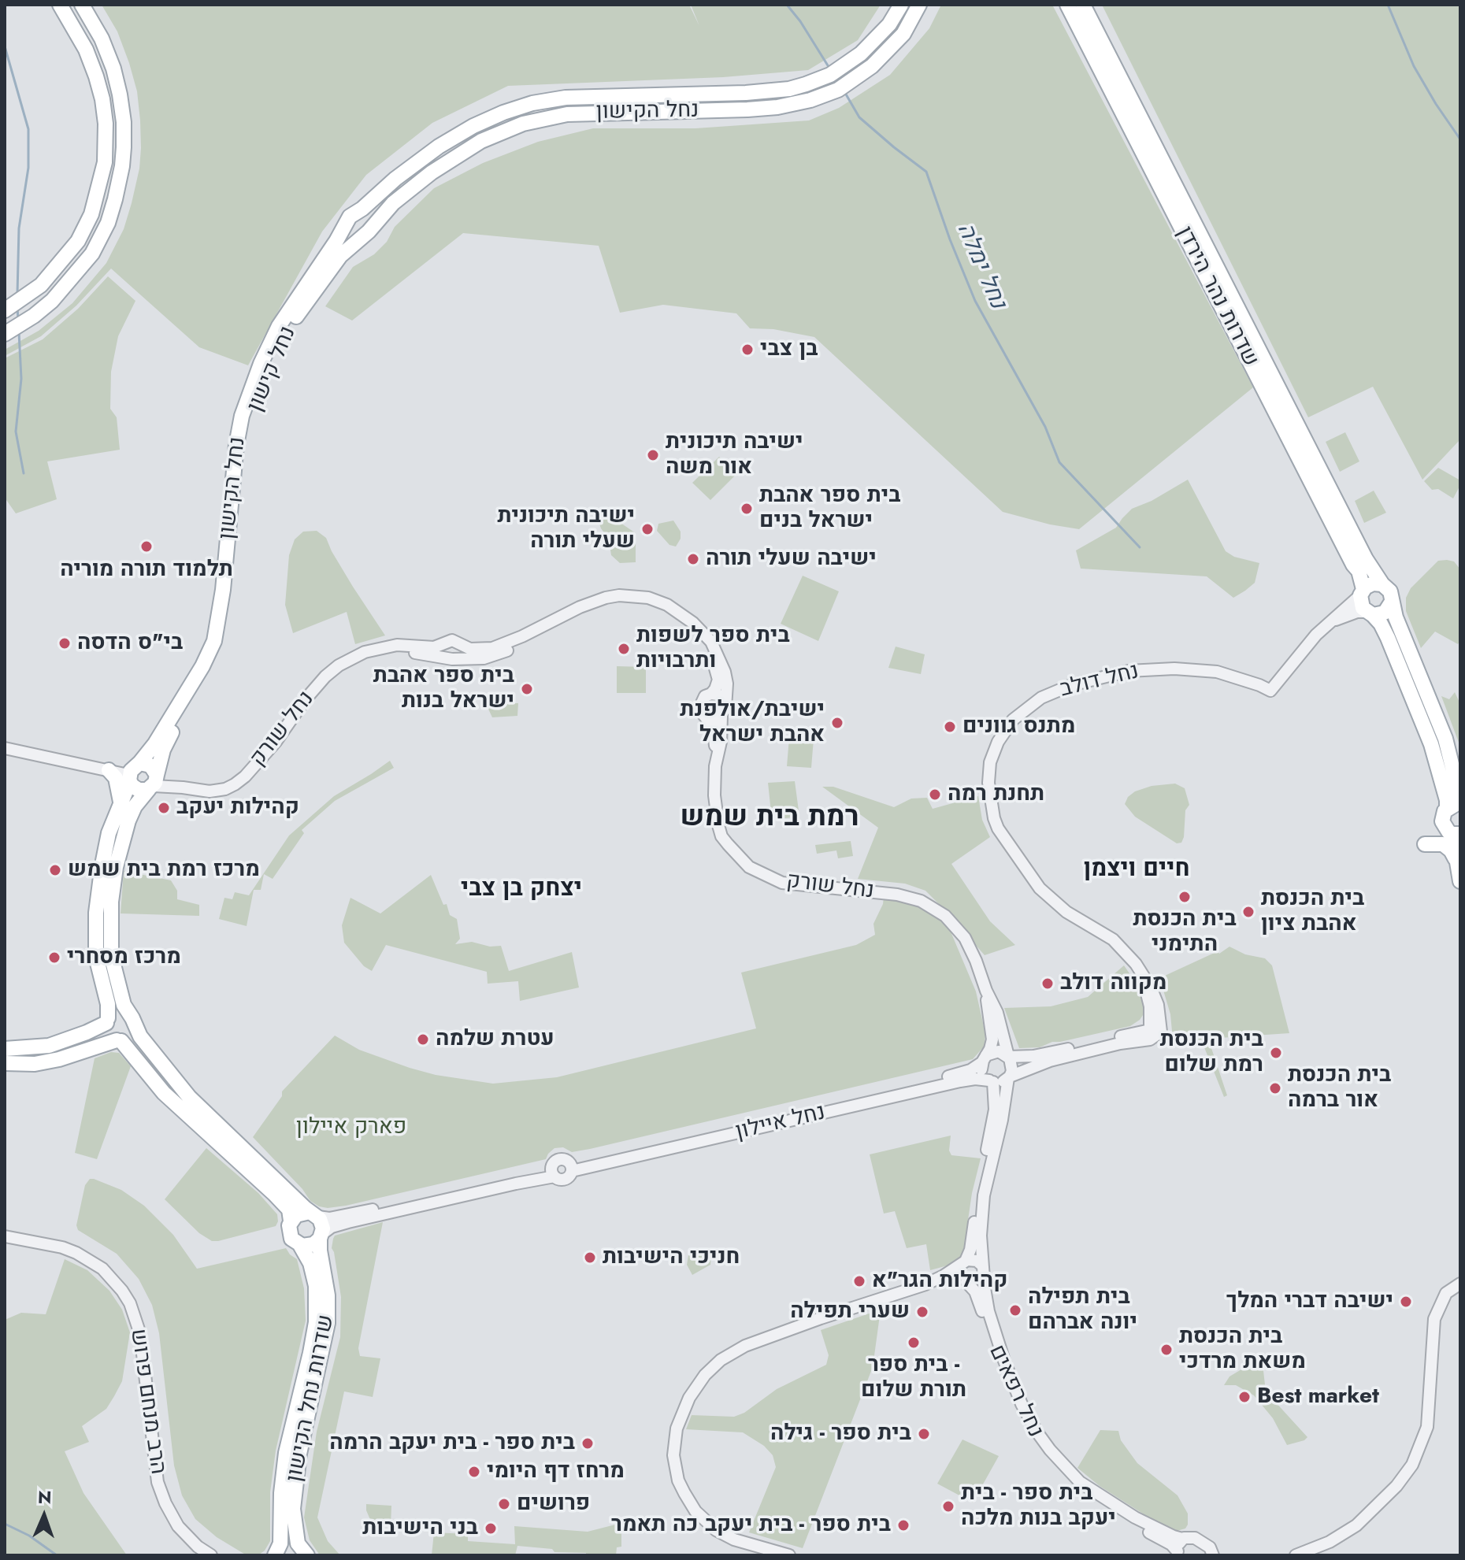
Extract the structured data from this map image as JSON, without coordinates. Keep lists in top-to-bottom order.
{
  "streets": {
    "main road": [
      "נחל הקישון",
      "שדרות נהר הירדן",
      "נחל קישון",
      "שדרות נחל הקישון"
    ],
    "street": [
      "נחל דולב",
      "נחל שורק",
      "נחל איילון",
      "נחל רפאים",
      "הרב מנחם פרוש"
    ]
  },
  "crossings": [
    ["נחל הקישון", "נחל קישון"],
    ["שדרות נהר הירדן", "נחל דולב"],
    ["נחל קישון", "נחל שורק"],
    ["נחל שורק", "נחל איילון"],
    ["נחל שורק", "נחל רפאים"],
    ["נחל איילון", "נחל רפאים"]
  ],
  "districts": ["רמת בית שמש", "חיים ויצמן", "יצחק בן צבי"],
  "water": ["נחל ימלה"],
  "parks": ["פארק איילון"],
  "places": [
    "בן צבי",
    "ישיבה תיכונית אור משה",
    "בית ספר אהבת ישראל בנים",
    "ישיבה תיכונית שעלי תורה",
    "תלמוד תורה מוריה",
    "ישיבה שעלי תורה",
    "בי\"ס הדסה",
    "בית ספר לשפות ותרבויות",
    "בית ספר אהבת ישראל בנות",
    "ישיבת/אולפנת אהבת ישראל",
    "מתנס גוונים",
    "תחנת רמה",
    "קהילות יעקב",
    "מרכז רמת בית שמש",
    "בית הכנסת התימני",
    "בית הכנסת אהבת ציון",
    "מרכז מסחרי",
    "מקווה דולב",
    "עטרת שלמה",
    "בית הכנסת רמת שלום",
    "בית הכנסת אור ברמה",
    "חניכי הישיבות",
    "קהילות הגר\"א",
    "ישיבה דברי המלך",
    "בית תפילה יונה אברהם",
    "שערי תפילה",
    "בית ספר - תורת שלום",
    "בית הכנסת משאת מרדכי",
    "Best market",
    "בית ספר - גילה",
    "בית ספר - בית יעקב הרמה",
    "מרחז דף היומי",
    "פרושים",
    "בית ספר - בית יעקב בנות מלכה",
    "בית ספר - בית יעקב כה תאמר",
    "בני הישיבות"
  ],
  "north": "top"
}
